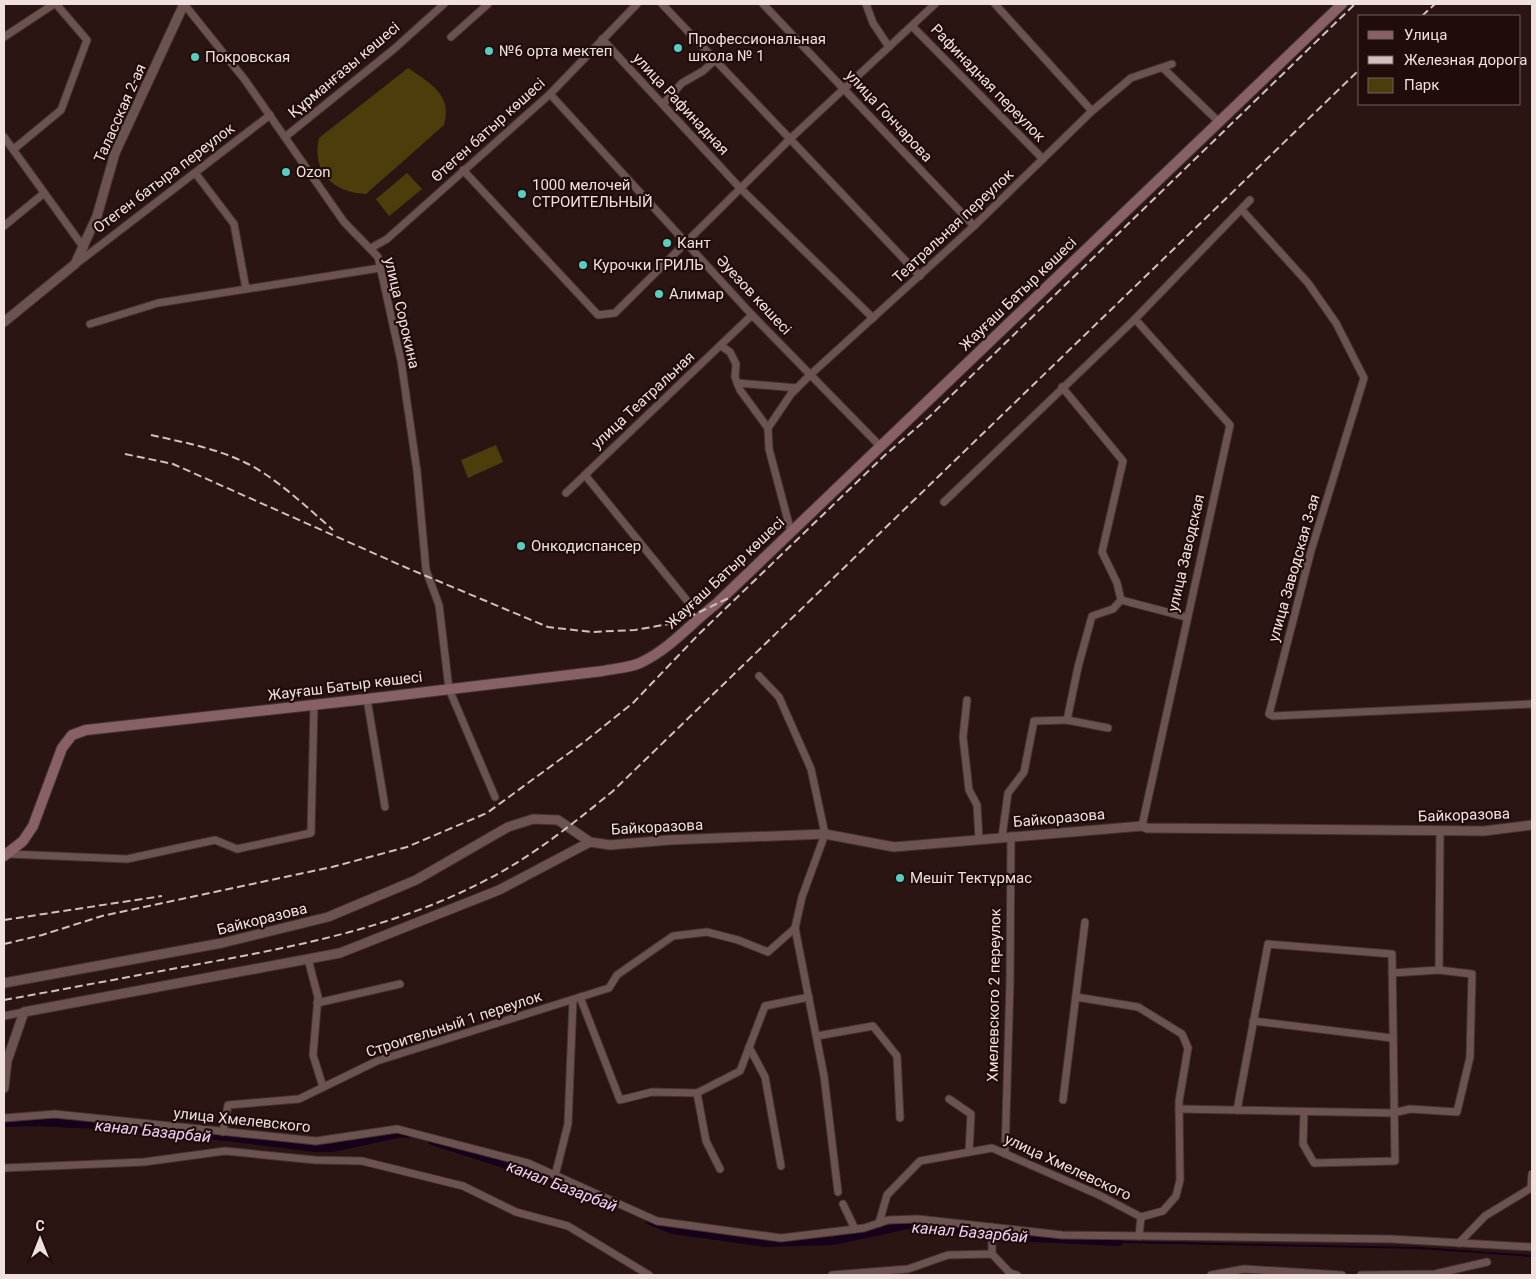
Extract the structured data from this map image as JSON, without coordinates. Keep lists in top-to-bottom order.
{
  "streets": {
    "main road": ["Жауғаш Батыр көшесі"],
    "street": [
      "Құрманғазы көшесі",
      "Рафинадная переулок",
      "улица Рафинадная",
      "Таласская 2-ая",
      "улица Гончарова",
      "Өтеген батыр көшесі",
      "Отеген батыра переулок",
      "Театральная переулок",
      "Әуезов көшесі",
      "улица Сорокина",
      "улица Театральная",
      "улица Заводская",
      "улица Заводская 3-ая",
      "Байкоразова",
      "Хмелевского 2 переулок",
      "Строительный 1 переулок",
      "улица Хмелевского"
    ]
  },
  "crossings": [
    ["Құрманғазы көшесі", "улица Сорокина"],
    ["Рафинадная переулок", "Театральная переулок"],
    ["улица Рафинадная", "Өтеген батыр көшесі"],
    ["улица Рафинадная", "Театральная переулок"],
    ["Таласская 2-ая", "Отеген батыра переулок"],
    ["Таласская 2-ая", "улица Сорокина"],
    ["улица Гончарова", "Театральная переулок"],
    ["Өтеген батыр көшесі", "Әуезов көшесі"],
    ["Өтеген батыр көшесі", "улица Сорокина"],
    ["Отеген батыра переулок", "улица Сорокина"],
    ["Театральная переулок", "Әуезов көшесі"],
    ["Жауғаш Батыр көшесі", "Әуезов көшесі"],
    ["Жауғаш Батыр көшесі", "улица Сорокина"],
    ["Әуезов көшесі", "улица Театральная"],
    ["улица Заводская", "Байкоразова"],
    ["Байкоразова", "Хмелевского 2 переулок"],
    ["Хмелевского 2 переулок", "улица Хмелевского"],
    ["Строительный 1 переулок", "улица Хмелевского"]
  ],
  "water": ["канал Базарбай"],
  "places": [
    "Профессиональная школа № 1",
    "№6 орта мектеп",
    "Покровская",
    "Ozon",
    "1000 мелочей СТРОИТЕЛЬНЫЙ",
    "Кант",
    "Курочки ГРИЛЬ",
    "Алимар",
    "Онкодиспансер",
    "Мешіт Тектұрмас"
  ],
  "legend": ["Улица", "Железная дорога", "Парк"],
  "north": "top"
}
